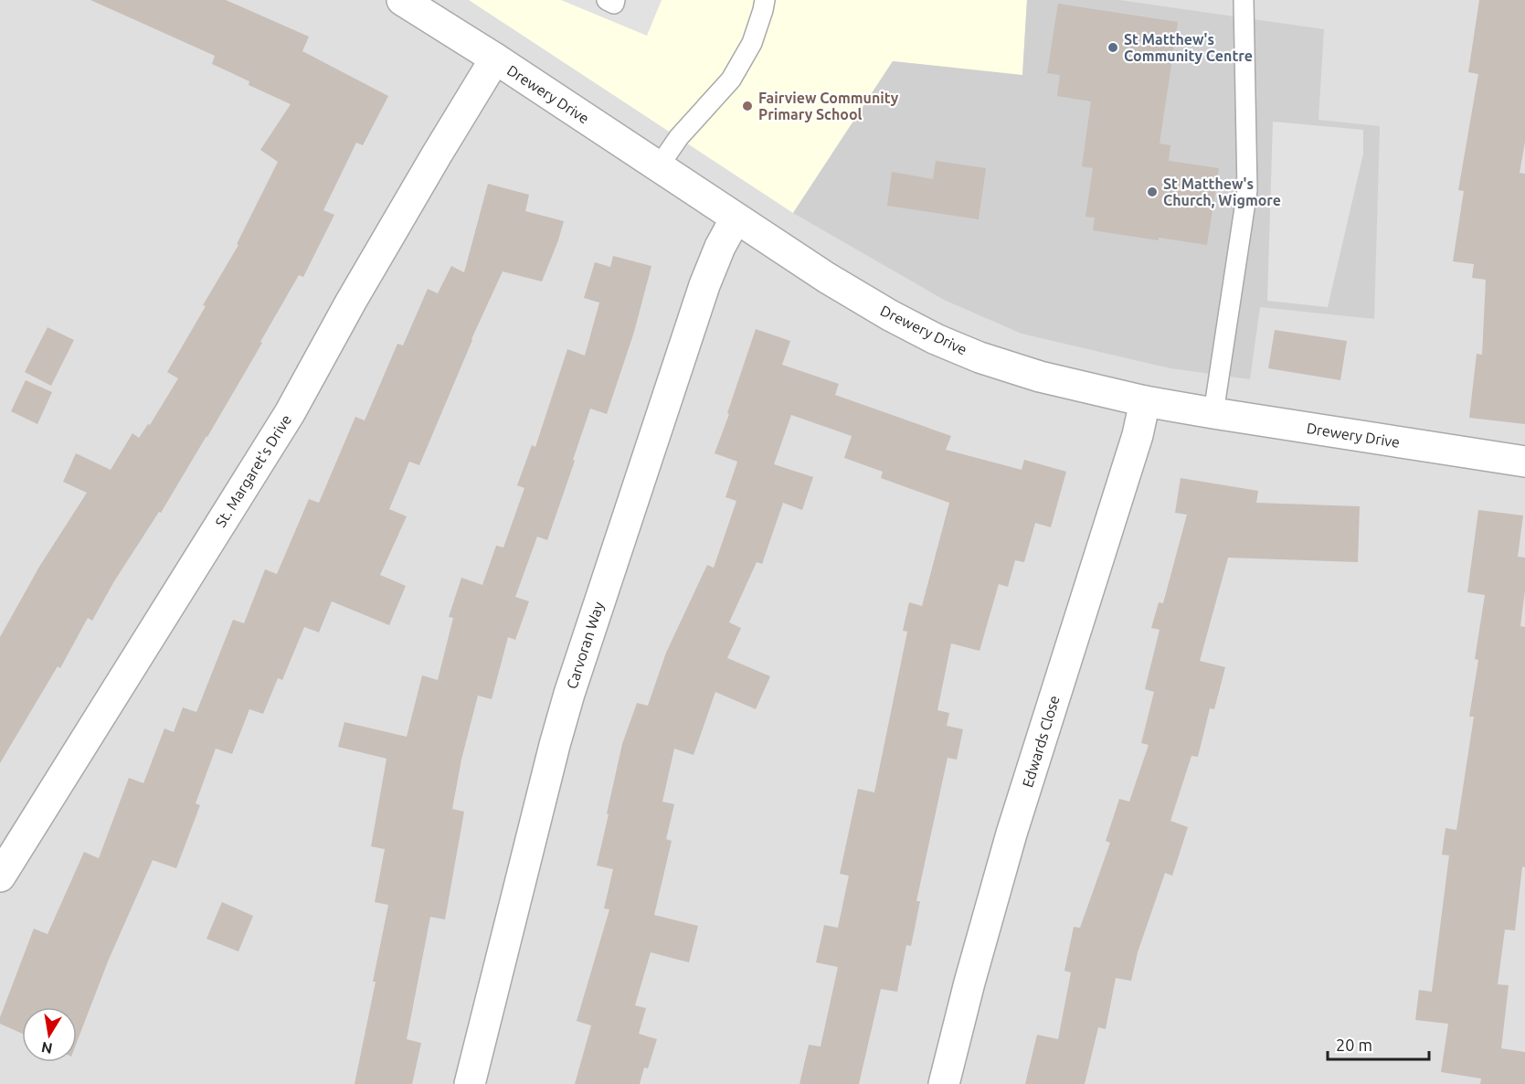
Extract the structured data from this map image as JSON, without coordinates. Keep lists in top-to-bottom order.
{
  "streets": {
    "street": [
      "Drewery Drive",
      "St. Margaret's Drive",
      "Carvoran Way",
      "Edwards Close"
    ]
  },
  "crossings": [
    ["Drewery Drive", "St. Margaret's Drive"],
    ["Drewery Drive", "Carvoran Way"],
    ["Drewery Drive", "Edwards Close"]
  ],
  "places": ["St Matthew's Community Centre", "Fairview Community Primary School", "St Matthew's Church, Wigmore"],
  "scale_bar": "20 m",
  "north": "bottom"
}
